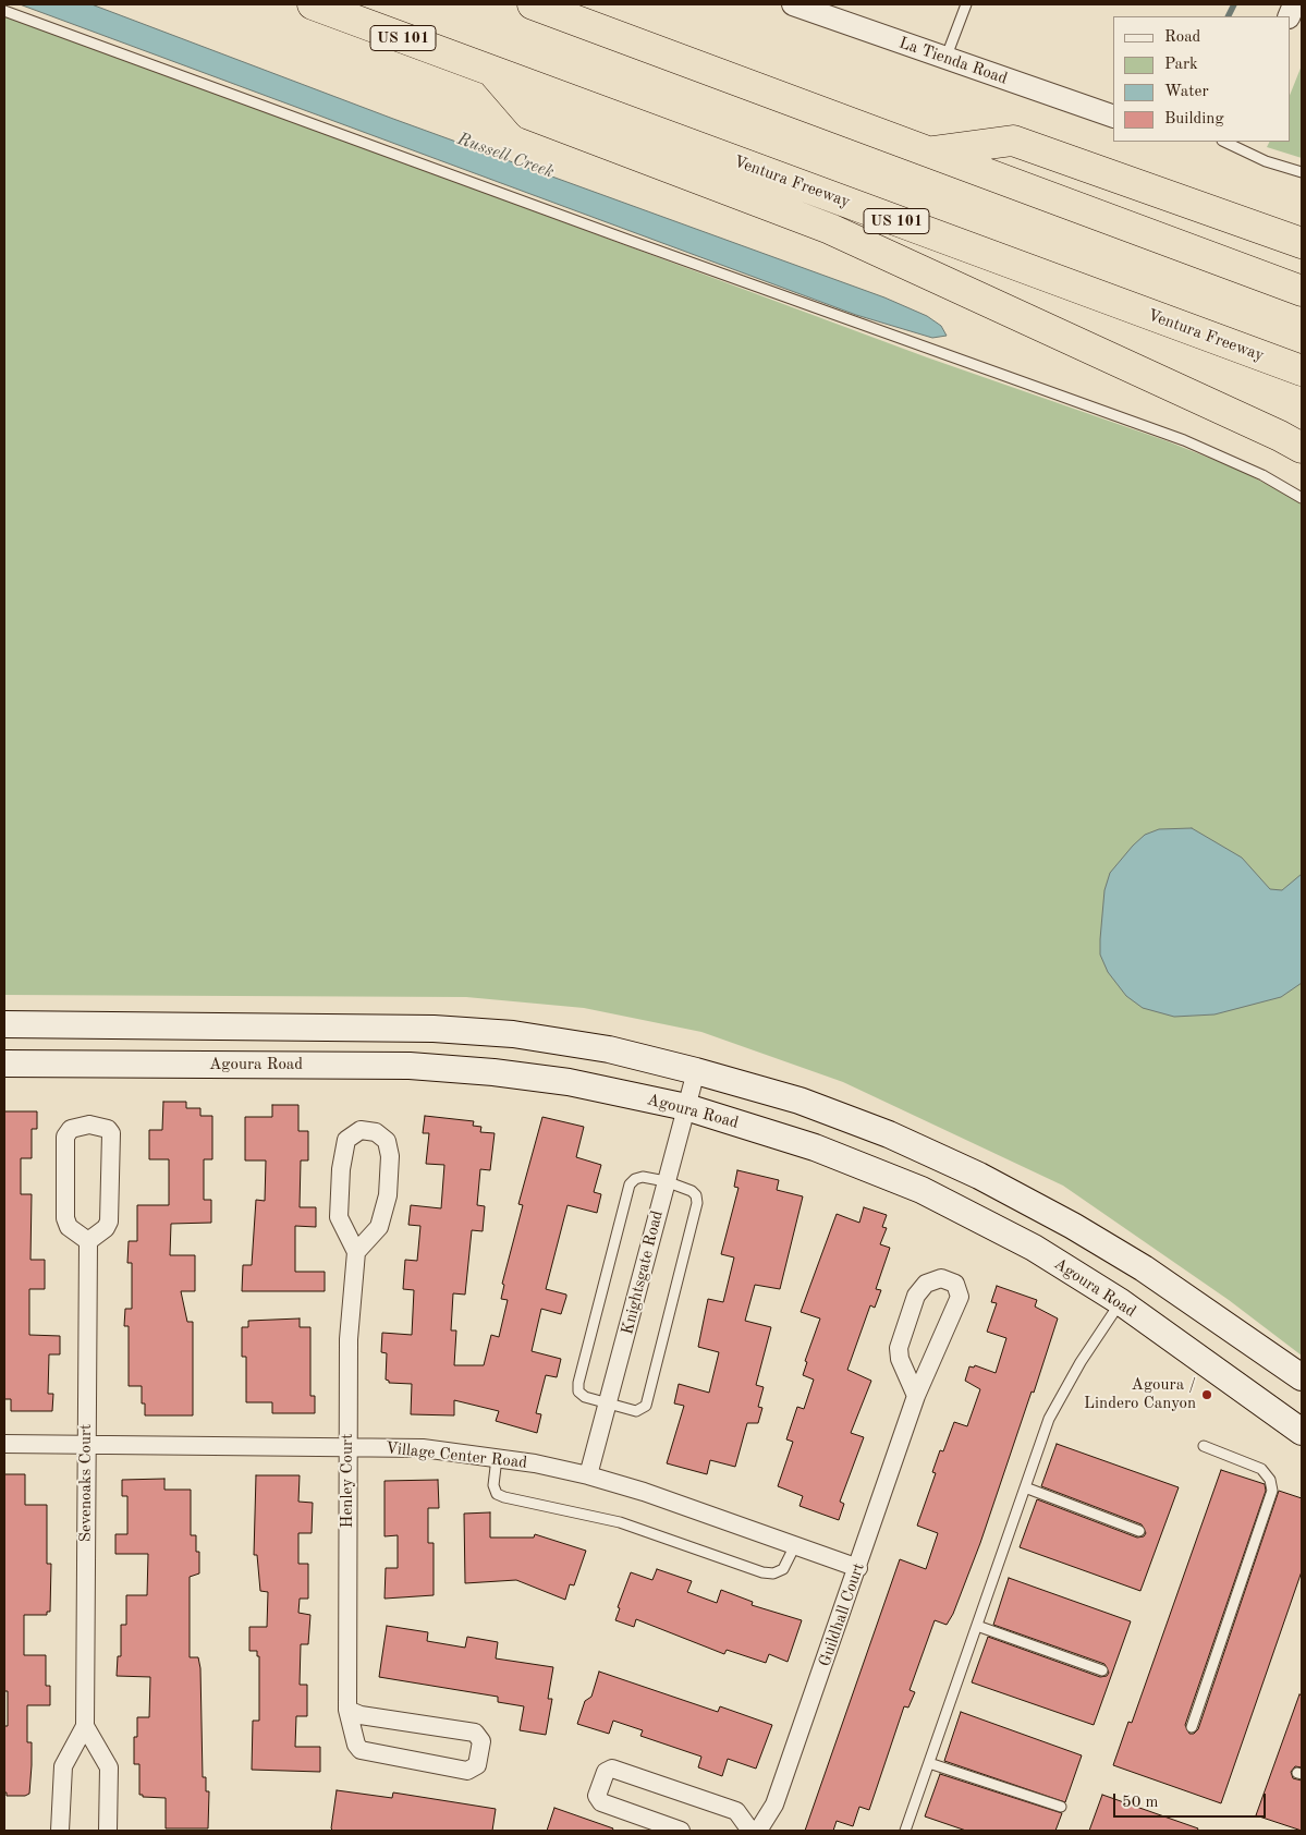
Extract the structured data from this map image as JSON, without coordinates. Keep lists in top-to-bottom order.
{
  "streets": {
    "highway": ["US 101", "Ventura Freeway"],
    "main road": ["Agoura Road"],
    "street": [
      "La Tienda Road",
      "Knightsgate Road",
      "Village Center Road",
      "Henley Court",
      "Sevenoaks Court",
      "Guildhall Court"
    ]
  },
  "crossings": [
    ["Agoura Road", "Knightsgate Road"],
    ["Knightsgate Road", "Village Center Road"],
    ["Village Center Road", "Henley Court"],
    ["Village Center Road", "Sevenoaks Court"],
    ["Village Center Road", "Guildhall Court"]
  ],
  "water": ["Russell Creek"],
  "places": ["Agoura / Lindero Canyon"],
  "legend": [
    "Road",
    "Park",
    "Water",
    "Building"
  ],
  "scale_bar": "50 m"
}
